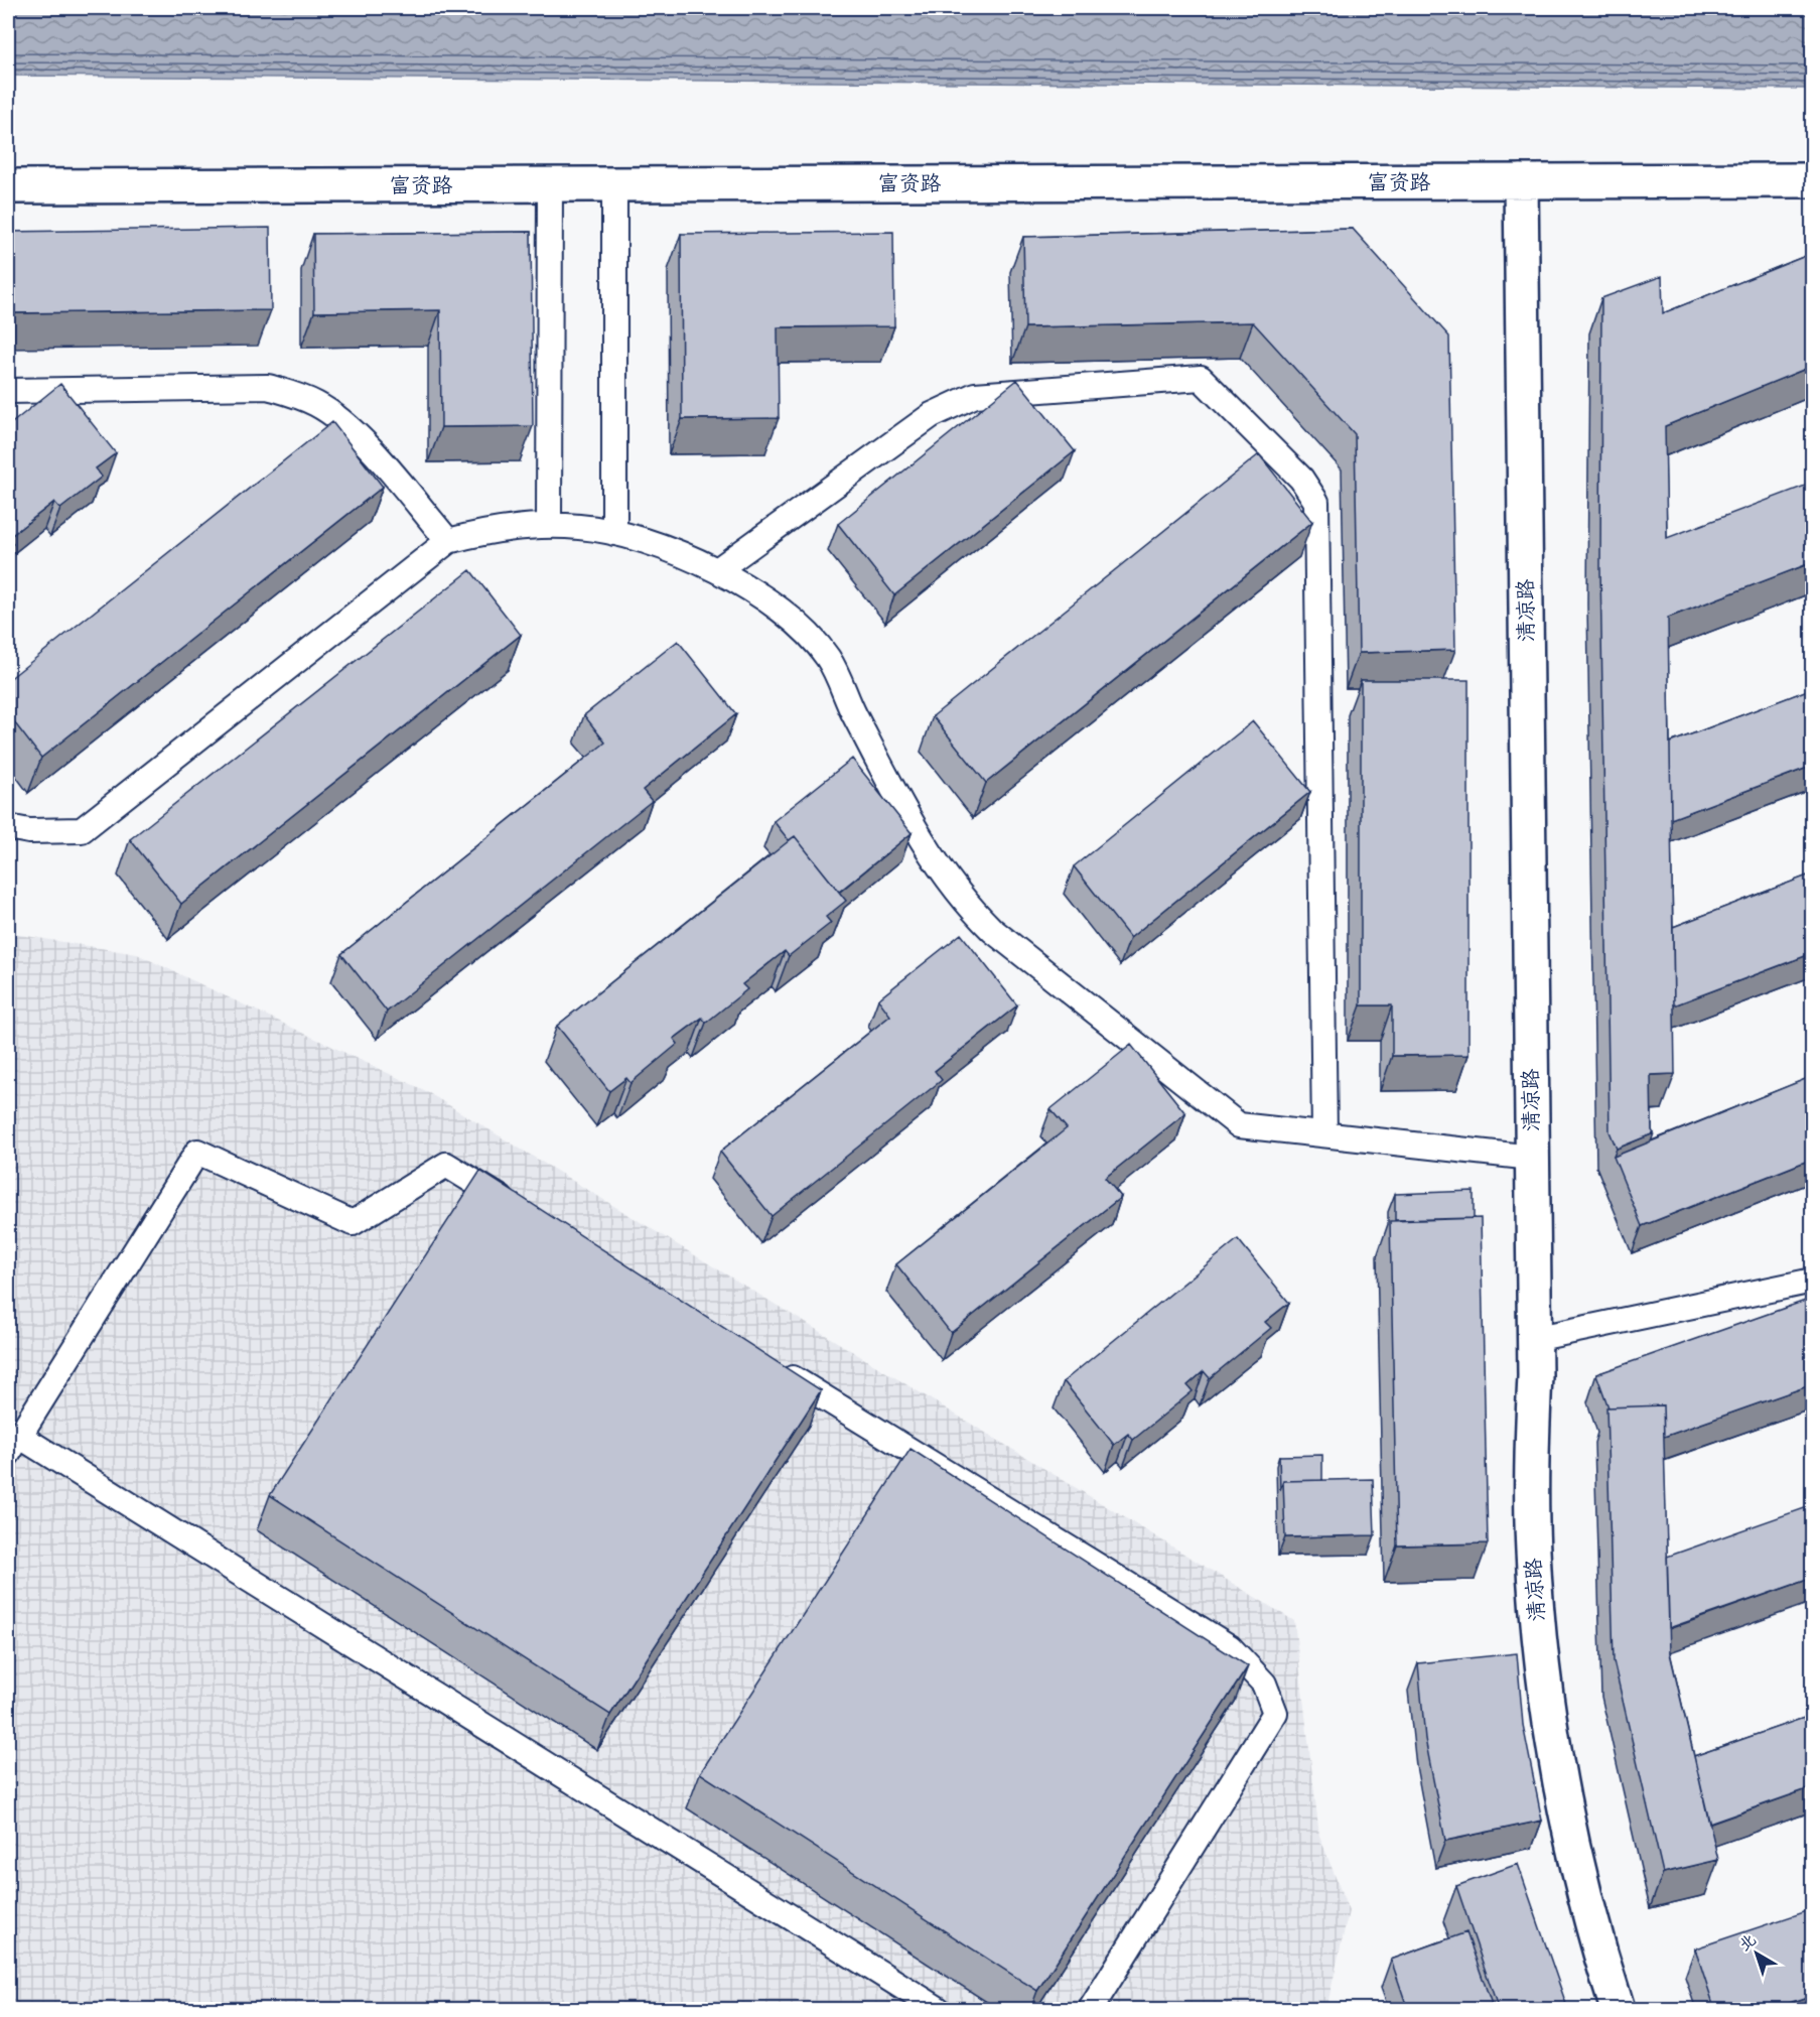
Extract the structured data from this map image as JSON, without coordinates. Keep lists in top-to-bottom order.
{
  "streets": {
    "street": ["富资路", "清凉路"]
  },
  "crossings": [
    ["富资路", "清凉路"]
  ],
  "north": "top left"
}
